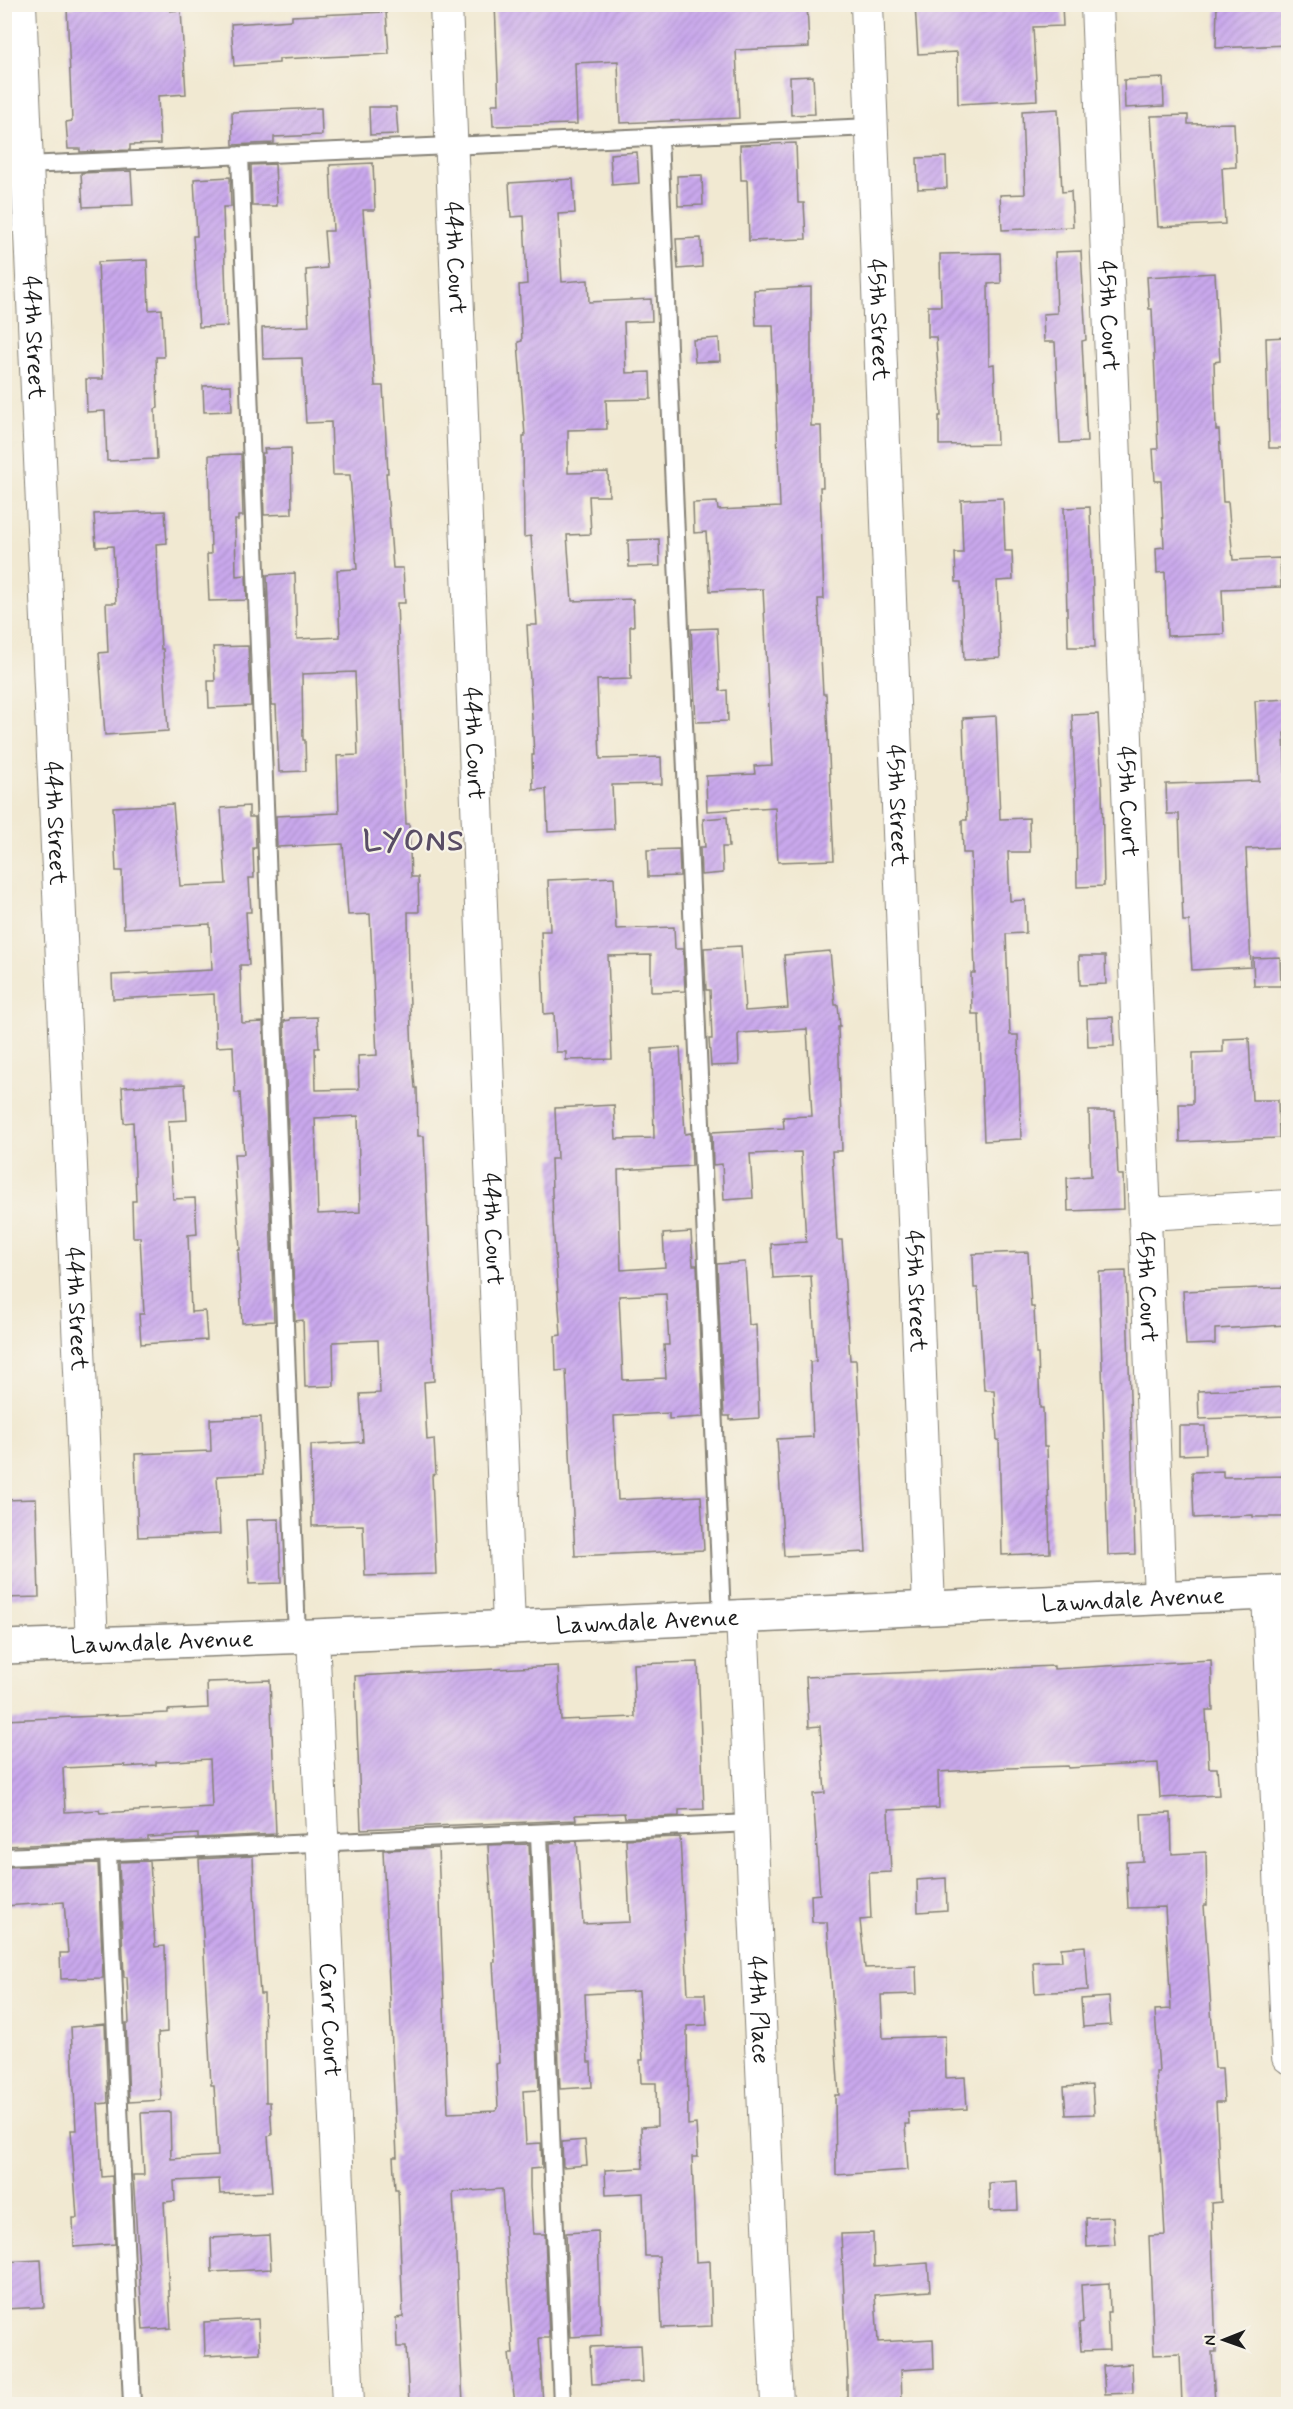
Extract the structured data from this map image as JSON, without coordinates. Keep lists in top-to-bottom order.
{
  "streets": {
    "street": [
      "44th Court",
      "45th Court",
      "45th Street",
      "44th Street",
      "Lawndale Avenue",
      "44th Place",
      "Carr Court"
    ]
  },
  "crossings": [
    ["44th Court", "Lawndale Avenue"],
    ["45th Court", "Lawndale Avenue"],
    ["45th Street", "Lawndale Avenue"],
    ["44th Street", "Lawndale Avenue"],
    ["Lawndale Avenue", "44th Place"],
    ["Lawndale Avenue", "Carr Court"]
  ],
  "districts": ["LYONS"],
  "north": "left"
}
